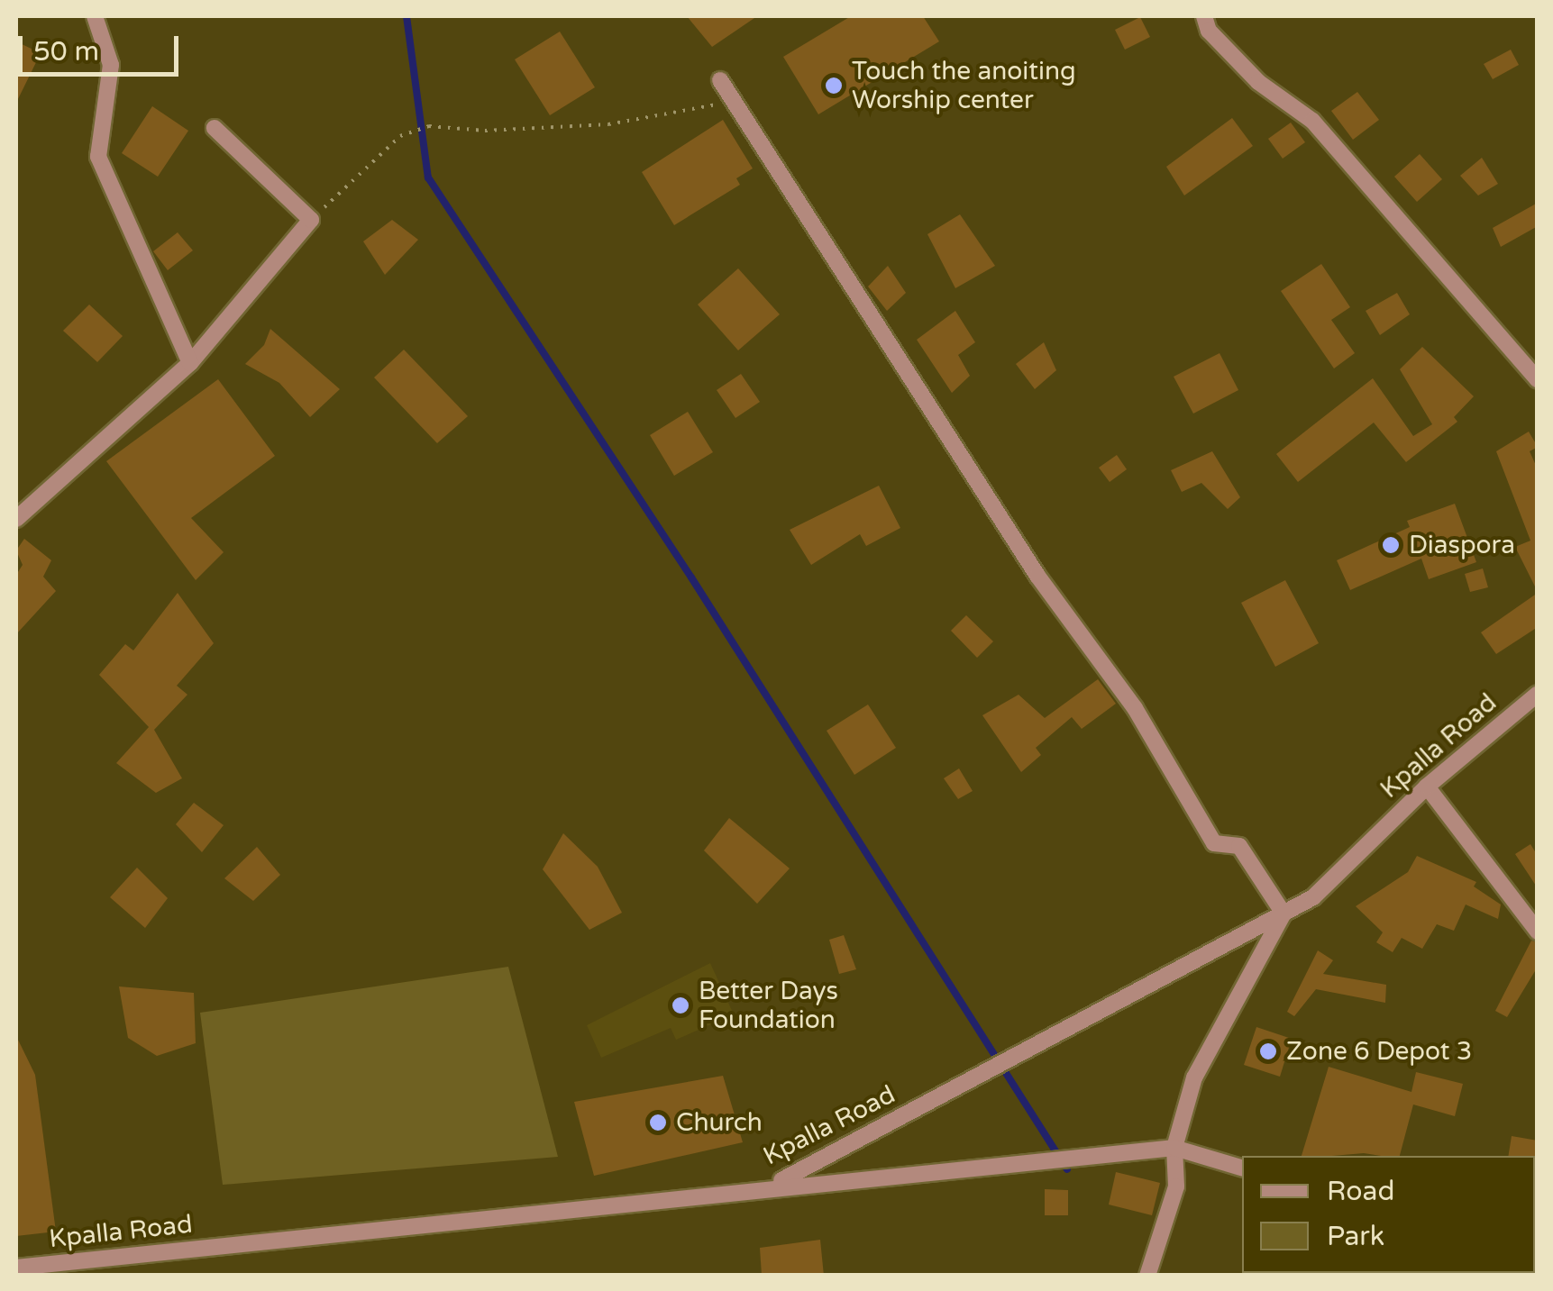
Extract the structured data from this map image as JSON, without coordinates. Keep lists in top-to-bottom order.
{
  "streets": {
    "street": ["Kpalla Road"]
  },
  "places": [
    "Touch the anoiting Worship center",
    "Diaspora",
    "Better Days Foundation",
    "Zone 6 Depot 3",
    "Church"
  ],
  "legend": ["Road", "Park"],
  "scale_bar": "50 m"
}
